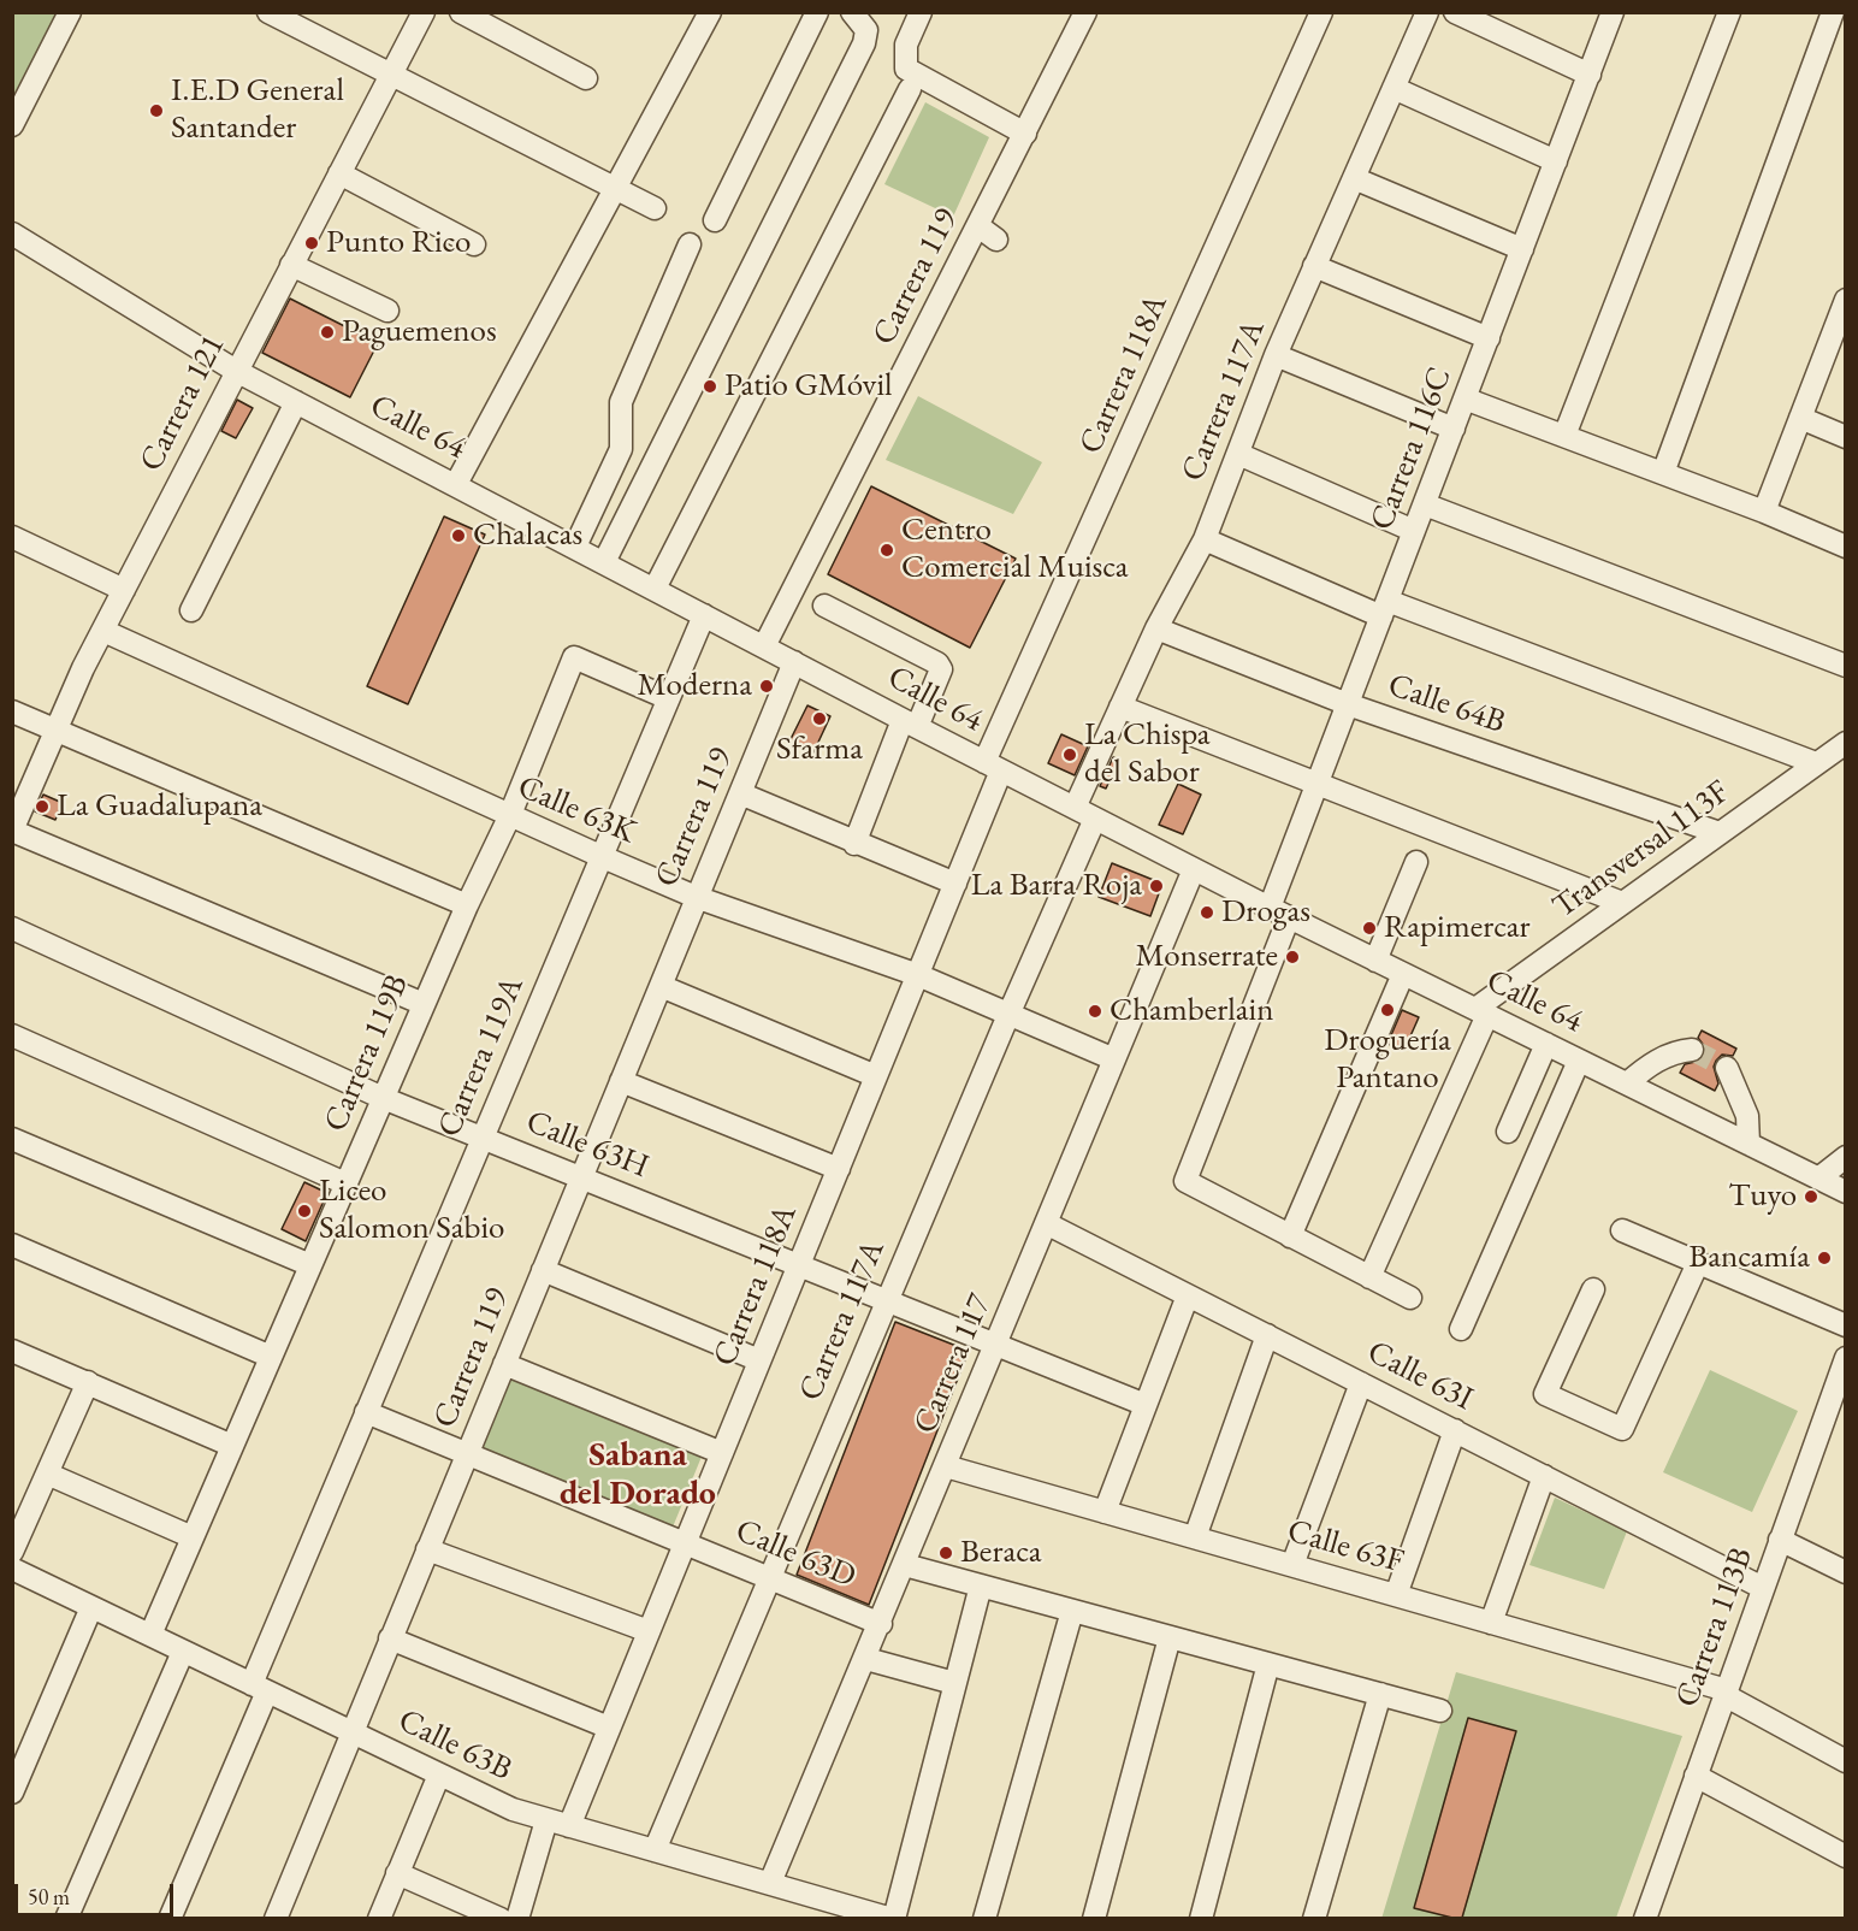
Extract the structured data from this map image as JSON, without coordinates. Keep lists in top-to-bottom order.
{
  "streets": {
    "street": [
      "Carrera 119",
      "Carrera 118A",
      "Carrera 117A",
      "Carrera 121",
      "Calle 64",
      "Carrera 116C",
      "Calle 64B",
      "Calle 63K",
      "Transversal 113F",
      "Carrera 119B",
      "Carrera 119A",
      "Calle 63H",
      "Carrera 117",
      "Calle 63I",
      "Calle 63F",
      "Calle 63D",
      "Carrera 113B",
      "Calle 63B"
    ]
  },
  "crossings": [
    ["Carrera 119", "Calle 64"],
    ["Carrera 119", "Calle 63K"],
    ["Carrera 119", "Calle 63H"],
    ["Carrera 119", "Calle 63D"],
    ["Carrera 119", "Calle 63B"],
    ["Carrera 118A", "Calle 64"],
    ["Carrera 118A", "Calle 63K"],
    ["Carrera 118A", "Calle 63H"],
    ["Carrera 118A", "Calle 63D"],
    ["Carrera 118A", "Calle 63B"],
    ["Carrera 117A", "Calle 64"],
    ["Carrera 117A", "Calle 64B"],
    ["Carrera 117A", "Calle 63K"],
    ["Carrera 117A", "Calle 63H"],
    ["Carrera 117A", "Calle 63D"],
    ["Carrera 117A", "Calle 63B"],
    ["Carrera 121", "Calle 64"],
    ["Carrera 121", "Calle 63K"],
    ["Calle 64", "Carrera 116C"],
    ["Calle 64", "Transversal 113F"],
    ["Calle 64", "Carrera 119A"],
    ["Calle 64", "Carrera 117"],
    ["Carrera 116C", "Calle 64B"],
    ["Calle 64B", "Transversal 113F"],
    ["Calle 63K", "Carrera 119B"],
    ["Calle 63K", "Carrera 119A"],
    ["Calle 63K", "Carrera 117"],
    ["Carrera 119B", "Carrera 119A"],
    ["Carrera 119B", "Calle 63H"],
    ["Carrera 119B", "Calle 63B"],
    ["Carrera 119A", "Calle 63H"],
    ["Carrera 119A", "Calle 63D"],
    ["Carrera 119A", "Calle 63B"],
    ["Calle 63H", "Carrera 117"],
    ["Carrera 117", "Calle 63I"],
    ["Carrera 117", "Calle 63F"],
    ["Carrera 117", "Calle 63D"],
    ["Carrera 117", "Calle 63B"],
    ["Calle 63I", "Carrera 113B"],
    ["Calle 63F", "Carrera 113B"]
  ],
  "districts": ["Sabana del Dorado"],
  "places": [
    "I.E.D General Santander",
    "Punto Rico",
    "Paguemenos",
    "Patio GMóvil",
    "Chalacas",
    "Centro Comercial Muisca",
    "Moderna",
    "Sfarma",
    "La Chispa del Sabor",
    "La Guadalupana",
    "La Barra Roja",
    "Drogas",
    "Rapimercar",
    "Monserrate",
    "Droguería Pantano",
    "Chamberlain",
    "Tuyo",
    "Liceo Salomon Sabio",
    "Bancamía",
    "Beraca"
  ],
  "scale_bar": "50 m"
}
